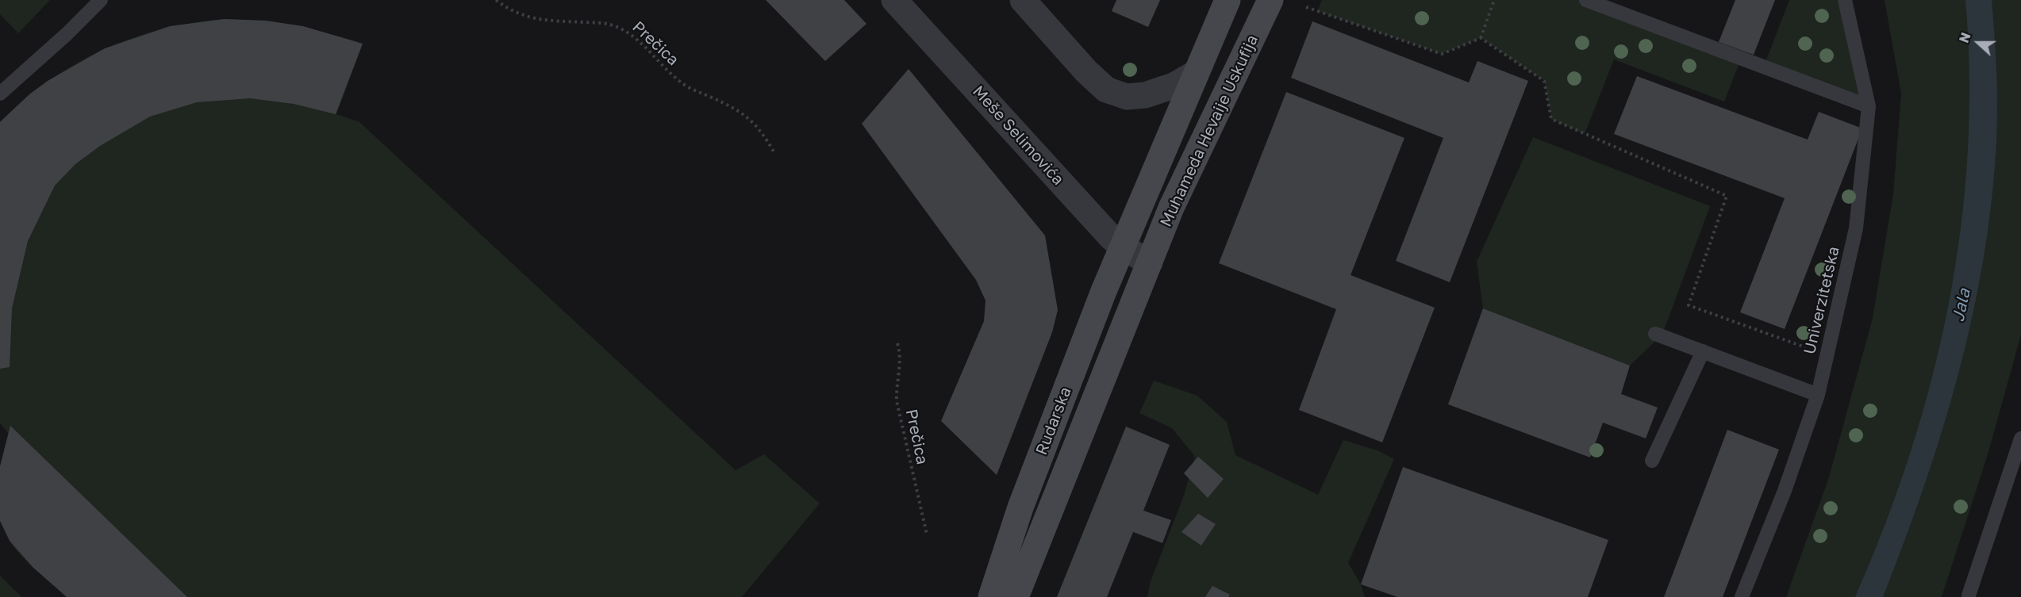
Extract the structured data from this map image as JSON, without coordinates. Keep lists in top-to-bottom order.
{
  "streets": {
    "main road": ["Muhameda Hevaije Uskufija", "Rudarska"],
    "street": ["Meše Selimovića"],
    "lane": ["Univerzitetska"],
    "path": ["Prečica"]
  },
  "crossings": [
    ["Muhameda Hevaije Uskufija", "Meše Selimovića"],
    ["Muhameda Hevaije Uskufija", "Rudarska"],
    ["Meše Selimovića", "Rudarska"]
  ],
  "water": ["Jala"],
  "north": "left"
}
